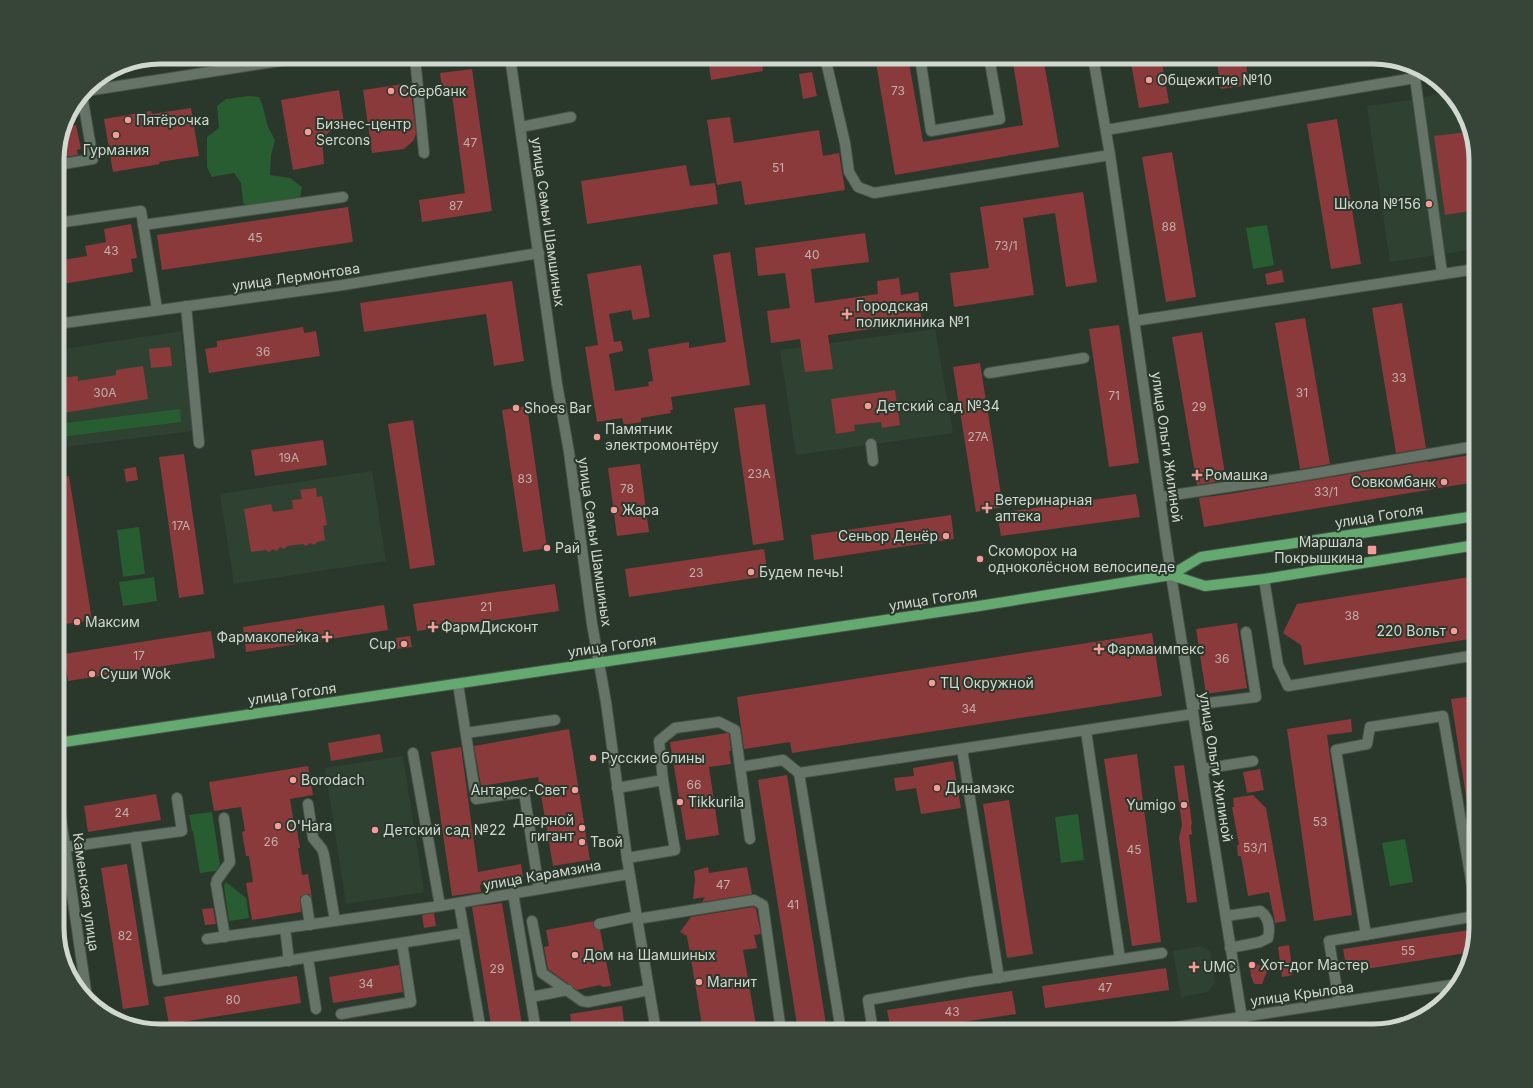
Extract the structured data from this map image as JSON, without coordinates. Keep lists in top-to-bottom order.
{
  "streets": {
    "main road": ["улица Гоголя"],
    "street": [
      "улица Семьи Шамшиных",
      "улица Лермонтова",
      "улица Ольги Жилиной",
      "улица Карамзина",
      "Каменская улица",
      "улица Крылова"
    ]
  },
  "crossings": [
    ["улица Семьи Шамшиных", "улица Лермонтова"],
    ["улица Семьи Шамшиных", "улица Гоголя"],
    ["улица Семьи Шамшиных", "улица Карамзина"],
    ["улица Ольги Жилиной", "улица Гоголя"],
    ["улица Ольги Жилиной", "улица Крылова"]
  ],
  "places": {
    "other": [
      "Общежитие №10",
      "Сбербанк",
      "Пятёрочка",
      "Бизнес-центр Sercons",
      "Гурмания",
      "Школа №156",
      "Детский сад №34",
      "Shoes Bar",
      "Памятник электромонтёру",
      "Совкомбанк",
      "Жара",
      "Сеньор Денёр",
      "Рай",
      "Скоморох на одноколёсном велосипеде",
      "Будем печь!",
      "Максим",
      "220 Вольт",
      "Cup",
      "Суши Wok",
      "ТЦ Окружной",
      "Русские блины",
      "Borodach",
      "Динамэкс",
      "Антарес-Свет",
      "Tikkurila",
      "Yumigo",
      "O'Hara",
      "Дверной гигант",
      "Детский сад №22",
      "Твой",
      "Дом на Шамшиных",
      "Хот-дог Мастер",
      "Магнит"
    ],
    "health": [
      "Городская поликлиника №1",
      "Ромашка",
      "Ветеринарная аптека",
      "ФармДисконт",
      "Фармакопейка",
      "Фармаимпекс",
      "UMC"
    ],
    "transit": ["Маршала Покрышкина"]
  },
  "house_numbers": [
    "73",
    "47",
    "51",
    "87",
    "88",
    "45",
    "73/1",
    "43",
    "40",
    "36",
    "33",
    "30А",
    "31",
    "71",
    "29",
    "27А",
    "19А",
    "23А",
    "83",
    "78",
    "33/1",
    "17А",
    "23",
    "21",
    "38",
    "17",
    "36",
    "34",
    "66",
    "24",
    "53",
    "26",
    "53/1",
    "45",
    "47",
    "41",
    "82",
    "55",
    "29",
    "34",
    "47",
    "80",
    "43"
  ]
}
